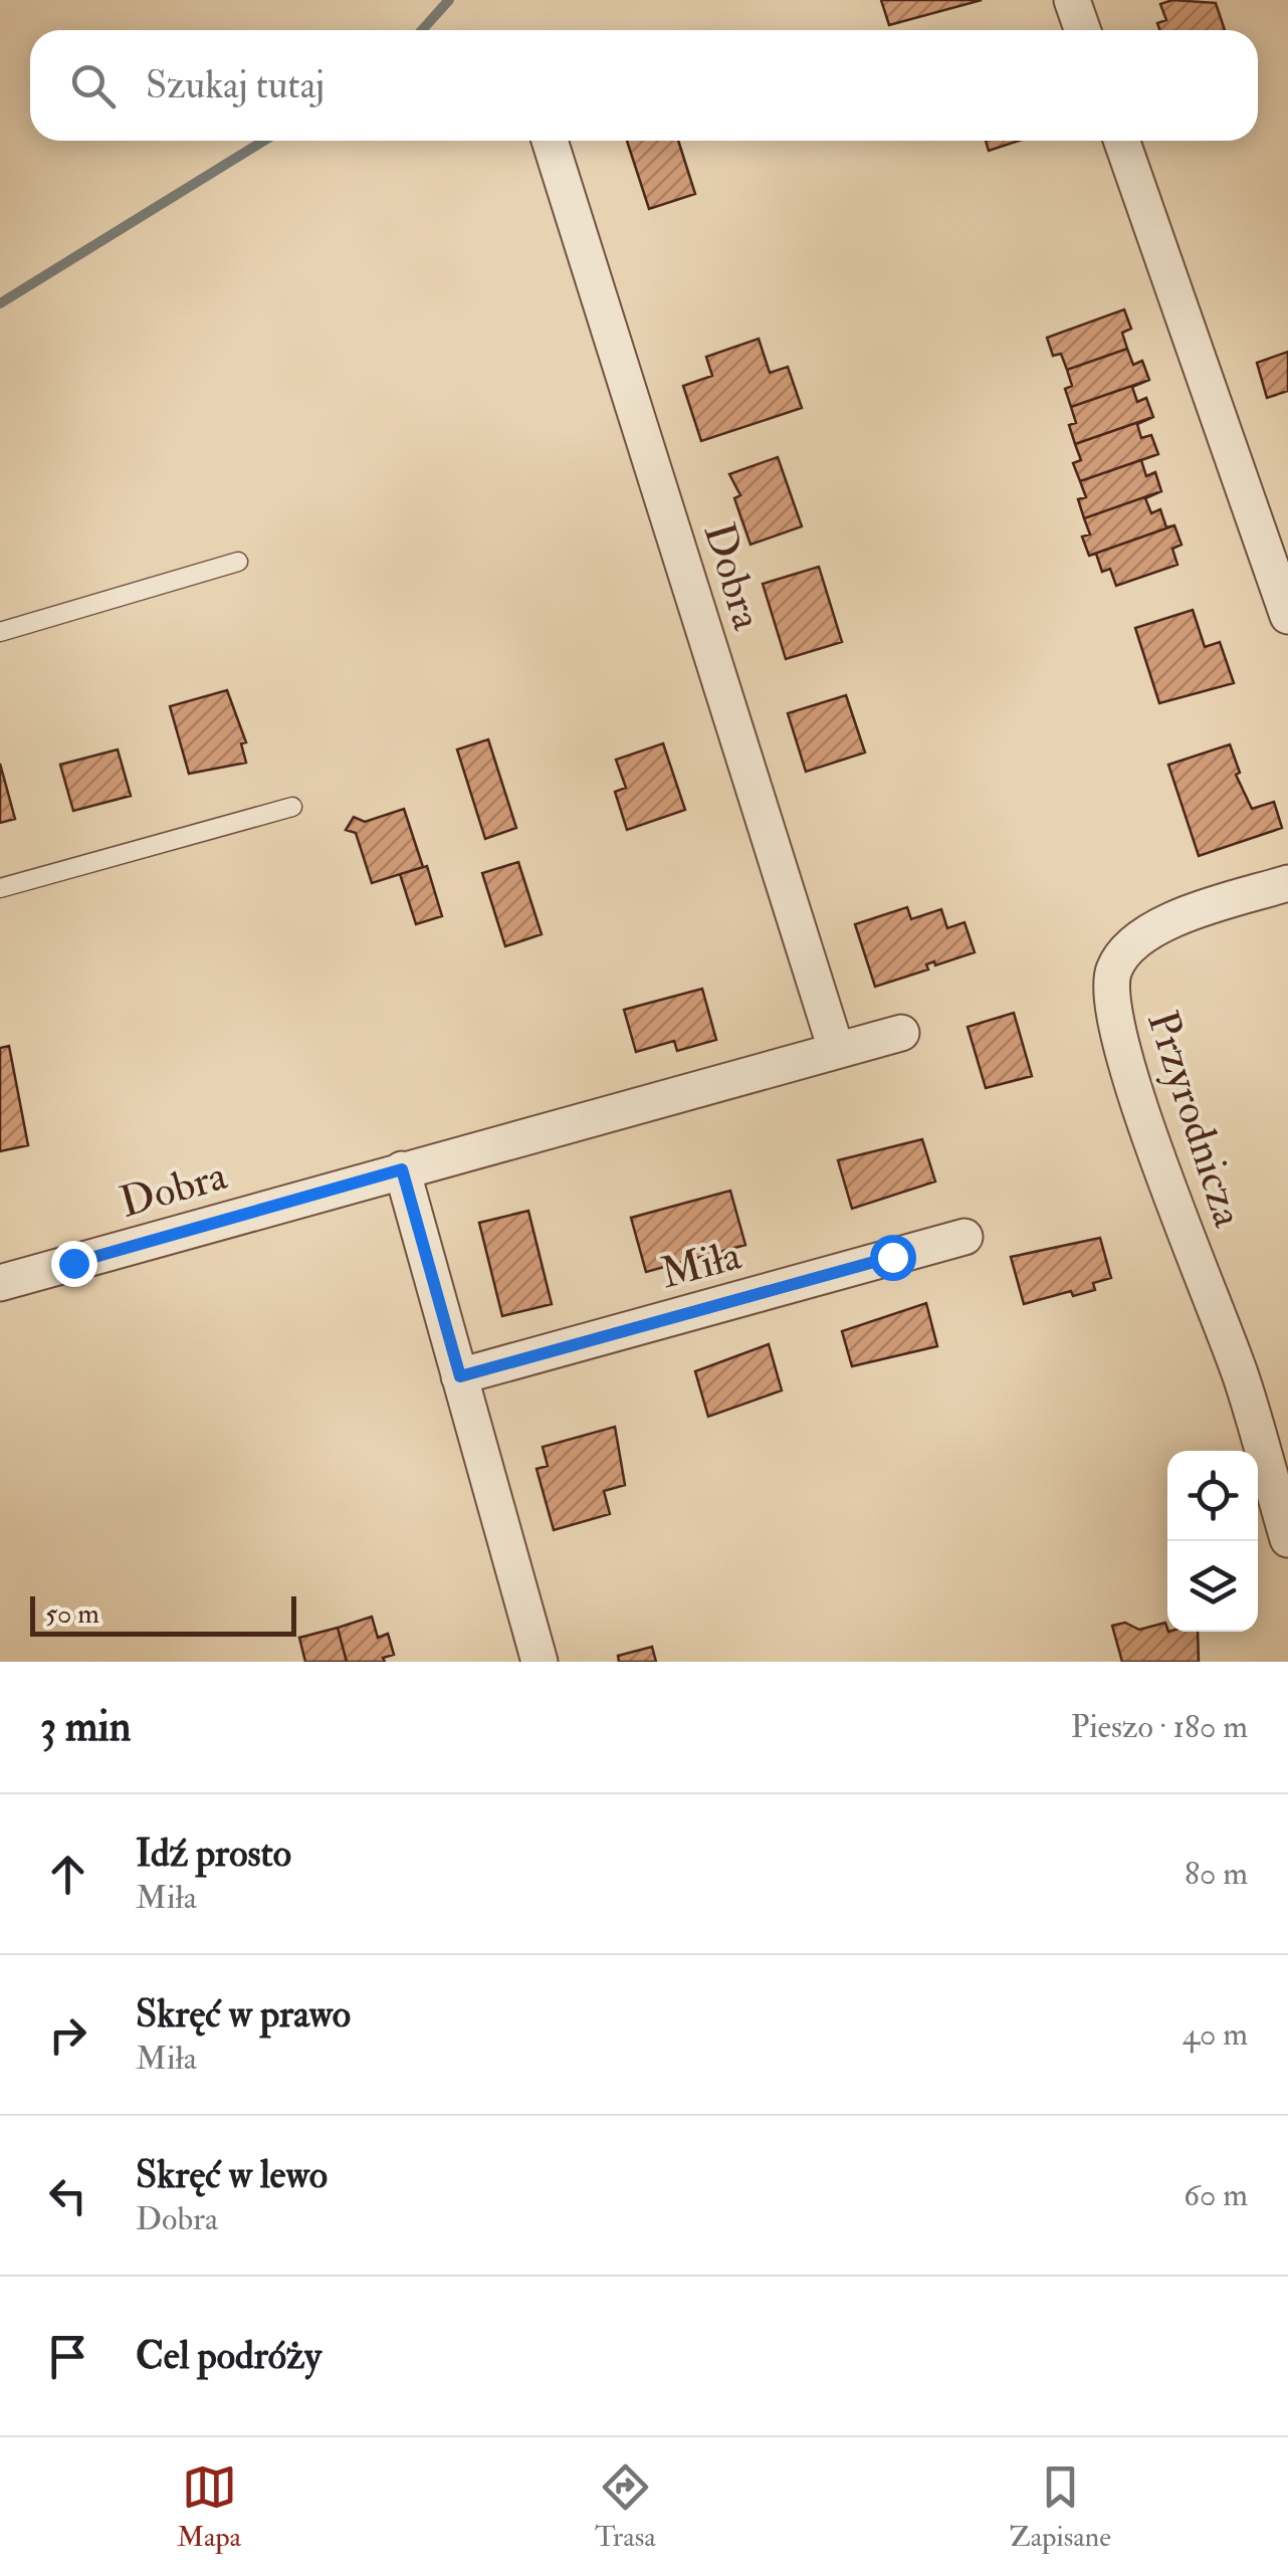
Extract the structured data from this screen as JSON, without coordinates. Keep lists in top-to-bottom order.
{
  "streets": {
    "street": ["Dobra", "Przyrodnicza", "Miła"]
  },
  "scale_bar": "50 m",
  "page": {
    "search": "Szukaj tutaj",
    "scale": "50 m",
    "heading": ["3 min", "Pieszo · 180 m"],
    "list": [
      ["Idź prosto", "Miła", "80 m"],
      ["Skręć w prawo", "Miła", "40 m"],
      ["Skręć w lewo", "Dobra", "60 m"],
      "Cel podróży"
    ],
    "nav": ["Mapa", "Trasa", "Zapisane"]
  }
}
